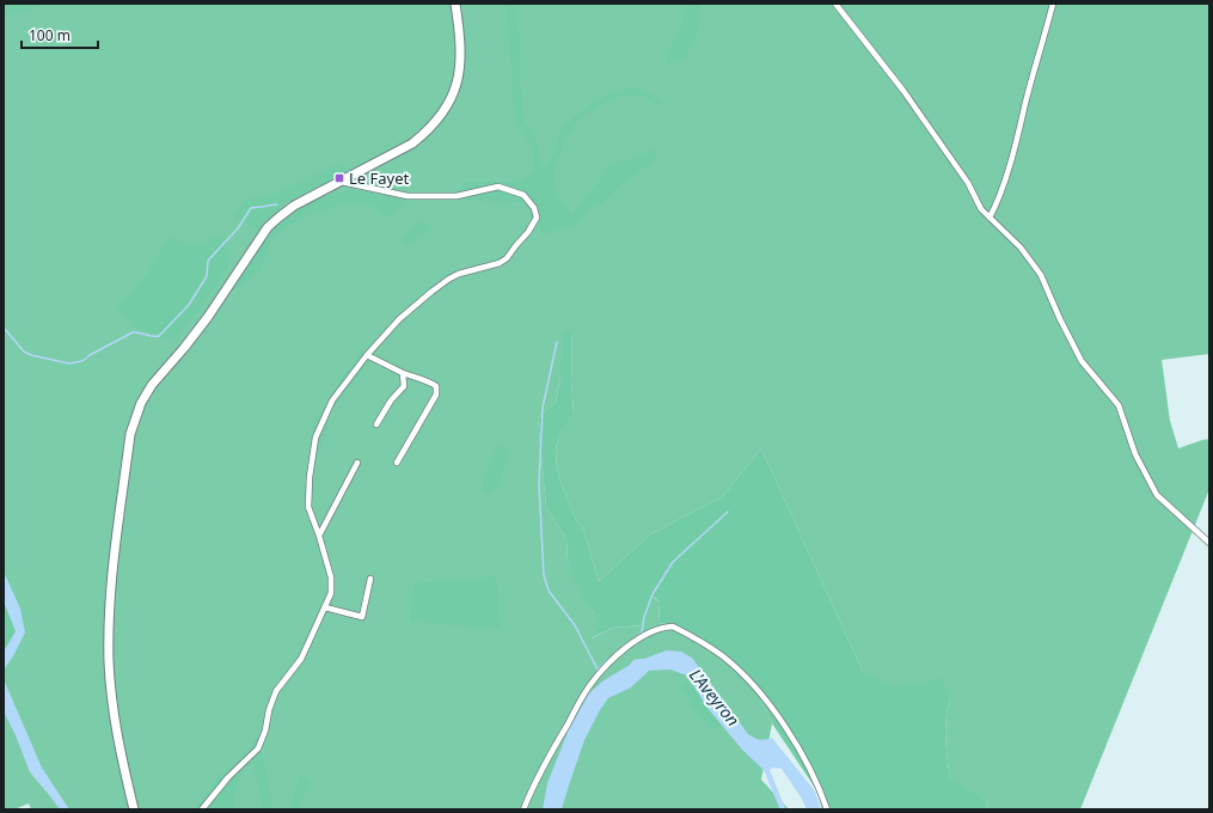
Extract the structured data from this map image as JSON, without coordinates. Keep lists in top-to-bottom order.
{
  "water": ["L'Aveyron"],
  "places": {
    "transit": ["Le Fayet"]
  },
  "scale_bar": "100 m"
}
